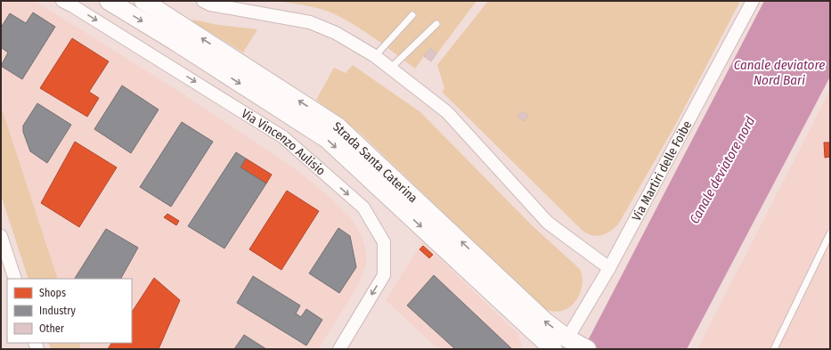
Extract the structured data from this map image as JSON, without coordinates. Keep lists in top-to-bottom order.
{
  "streets": {
    "street": ["Via Vincenzo Aulisio", "Strada Santa Caterina", "Via Martiri delle Foibe"]
  },
  "crossings": [
    ["Strada Santa Caterina", "Via Martiri delle Foibe"]
  ],
  "one_way": ["Via Vincenzo Aulisio"],
  "water": ["Canale deviatore Nord Bari", "Canale deviatore nord"],
  "legend": ["Shops", "Industry", "Other"]
}
